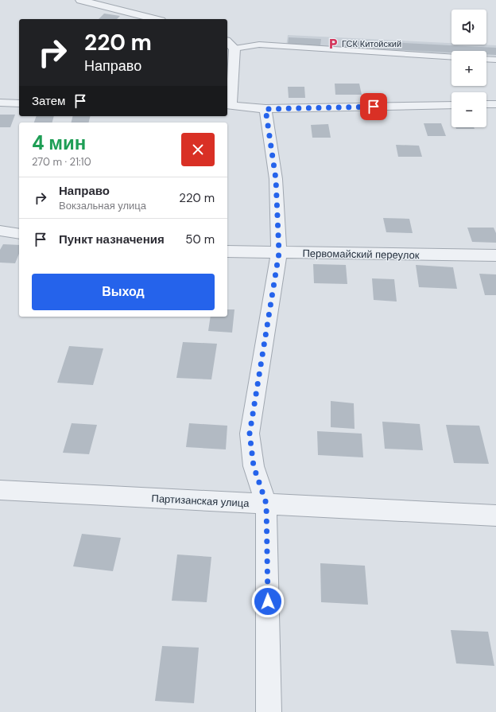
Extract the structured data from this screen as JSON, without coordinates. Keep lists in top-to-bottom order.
{
  "streets": {
    "street": ["Первомайский переулок", "Партизанская улица"]
  },
  "places": {
    "parking": ["ГСК Китойский"]
  },
  "page": {
    "map_buttons": ["+", "−"],
    "turn": ["220 m", "Направо"],
    "then": "Затем",
    "heading": ["4 мин", "270 m · 21:10"],
    "list": [
      {
        "name": "Направо",
        "note": "Вокзальная улица",
        "value": "220 m"
      },
      {
        "name": "Пункт назначения",
        "value": "50 m"
      }
    ],
    "buttons": "Выход"
  }
}
